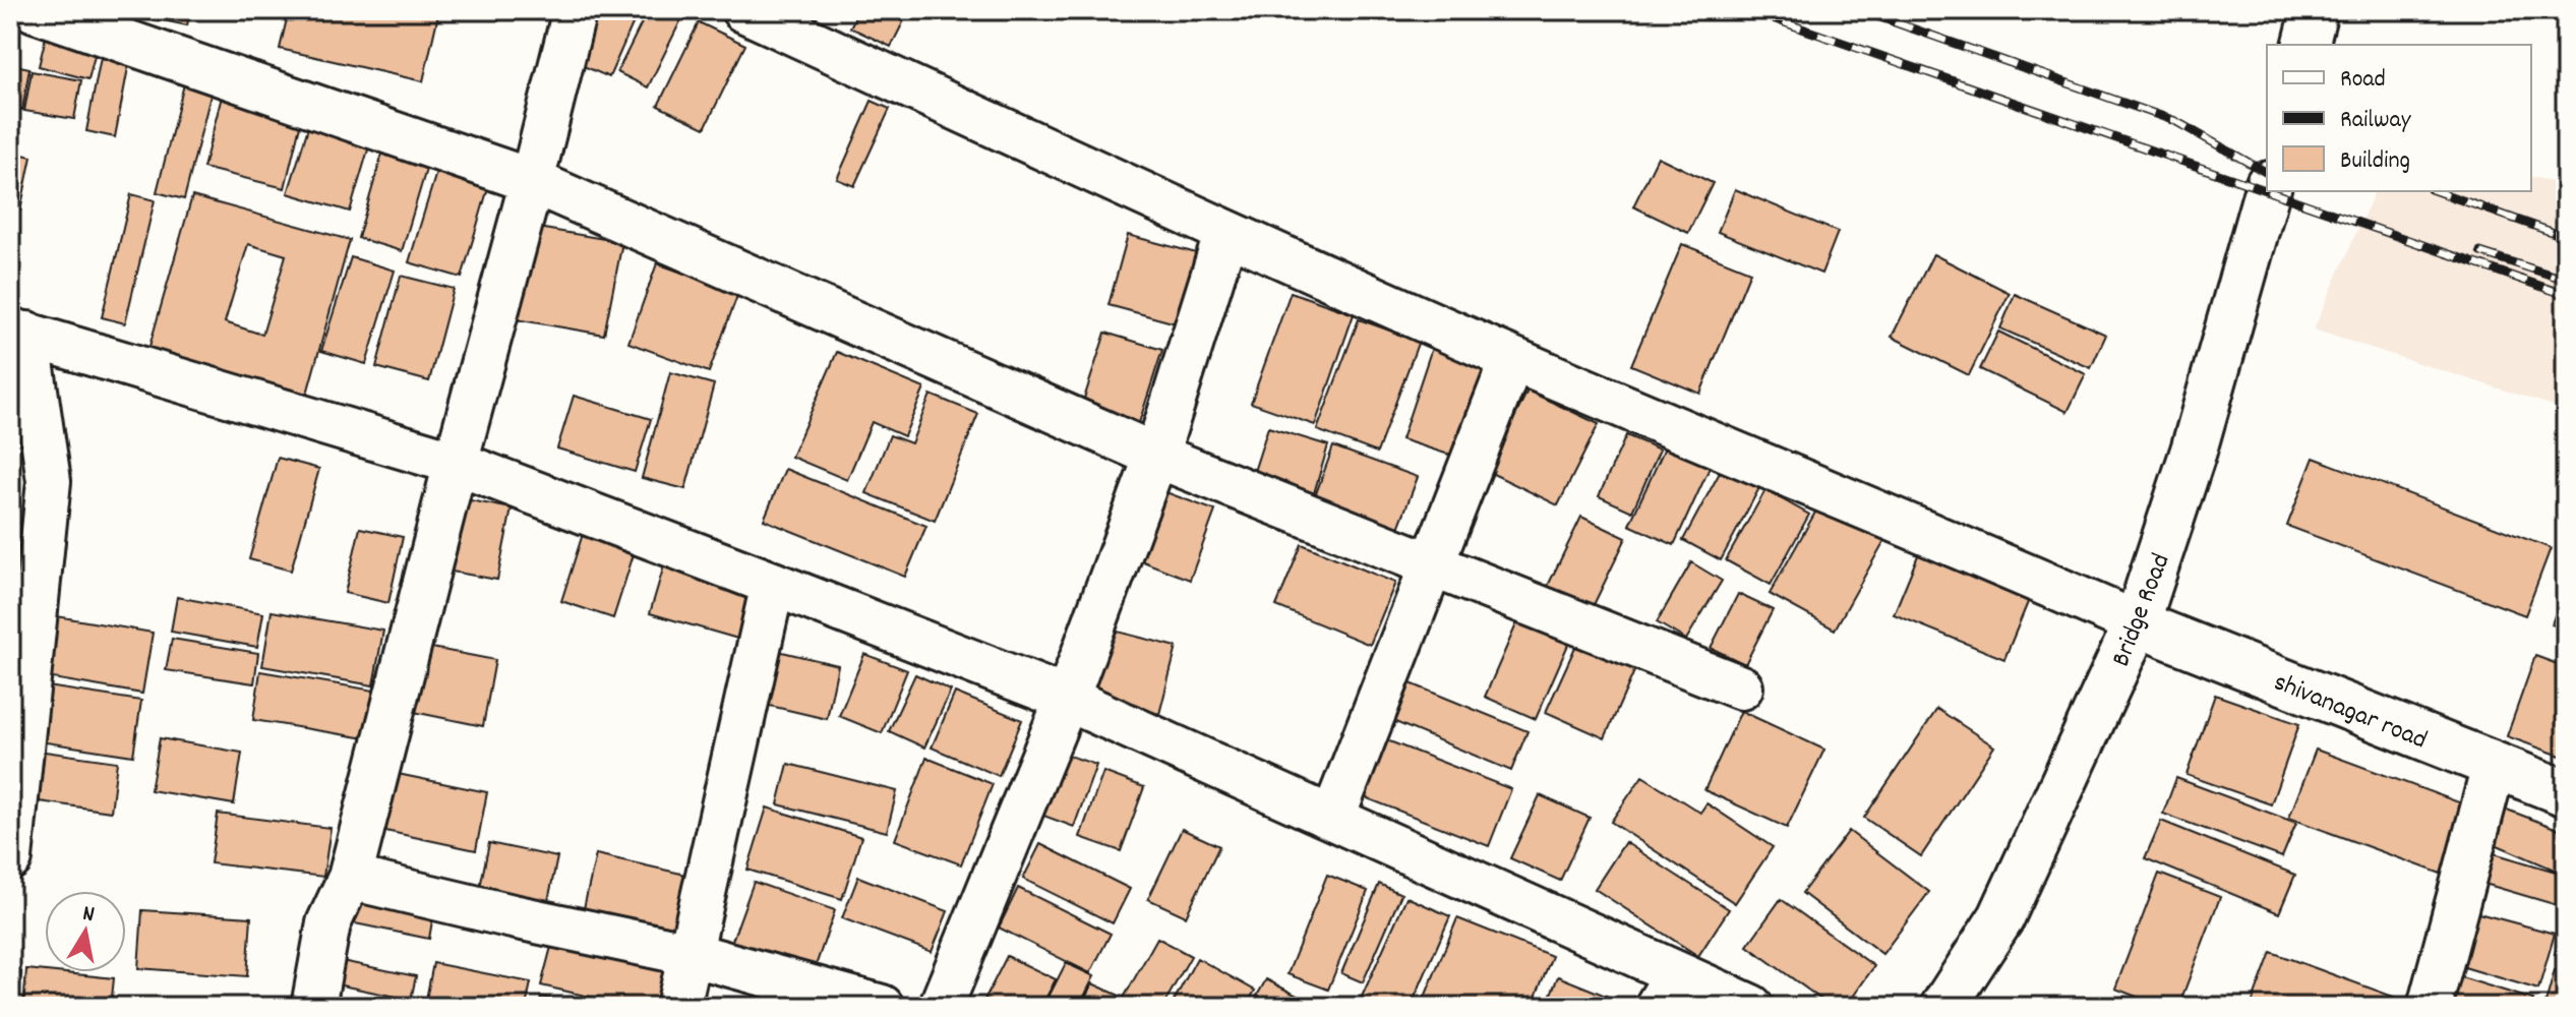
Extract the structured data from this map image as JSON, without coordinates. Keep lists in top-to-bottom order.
{
  "streets": {
    "street": ["Bridge Road", "shivanagar road"]
  },
  "crossings": [
    ["Bridge Road", "shivanagar road"]
  ],
  "legend": ["Road", "Railway", "Building"],
  "north": "top"
}
